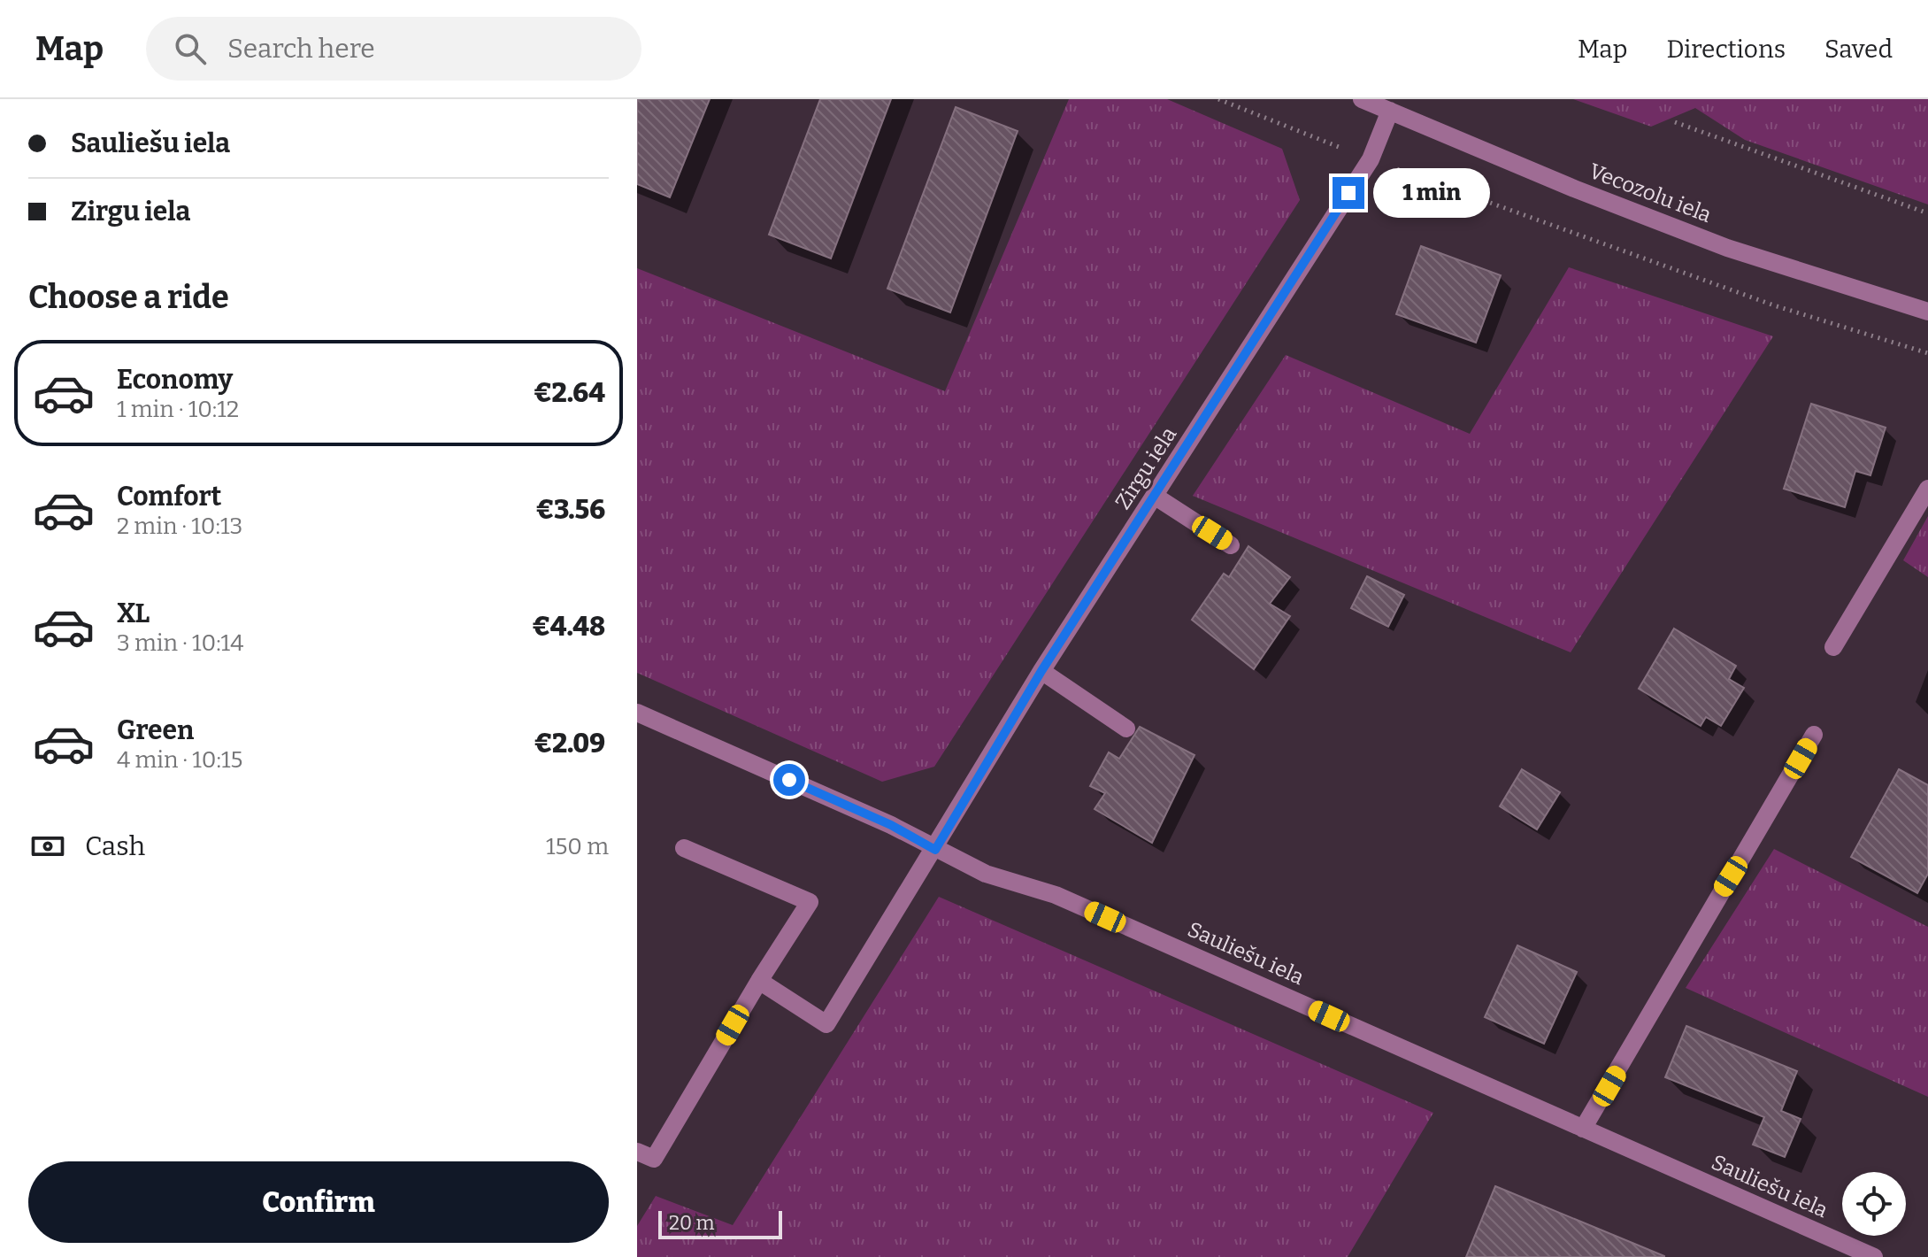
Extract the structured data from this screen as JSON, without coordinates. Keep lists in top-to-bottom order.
{
  "streets": {
    "street": ["Vecozolu iela", "Zirgu iela", "Sauliešu iela"]
  },
  "crossings": [
    ["Vecozolu iela", "Zirgu iela"],
    ["Zirgu iela", "Sauliešu iela"]
  ],
  "scale_bar": "20 m",
  "page": {
    "header": "Map",
    "search": "Search here",
    "nav": ["Map", "Directions", "Saved"],
    "banner": ["Sauliešu iela", "Zirgu iela"],
    "bubble": "1 min",
    "heading": "Choose a ride",
    "list": [
      {
        "name": "Economy",
        "note": "1 min · 10:12",
        "value": "€2.64"
      },
      {
        "name": "Comfort",
        "note": "2 min · 10:13",
        "value": "€3.56"
      },
      {
        "name": "XL",
        "note": "3 min · 10:14",
        "value": "€4.48"
      },
      {
        "name": "Green",
        "note": "4 min · 10:15",
        "value": "€2.09"
      }
    ],
    "pay": ["Cash", "150 m"],
    "buttons": "Confirm",
    "scale": "20 m"
  }
}
